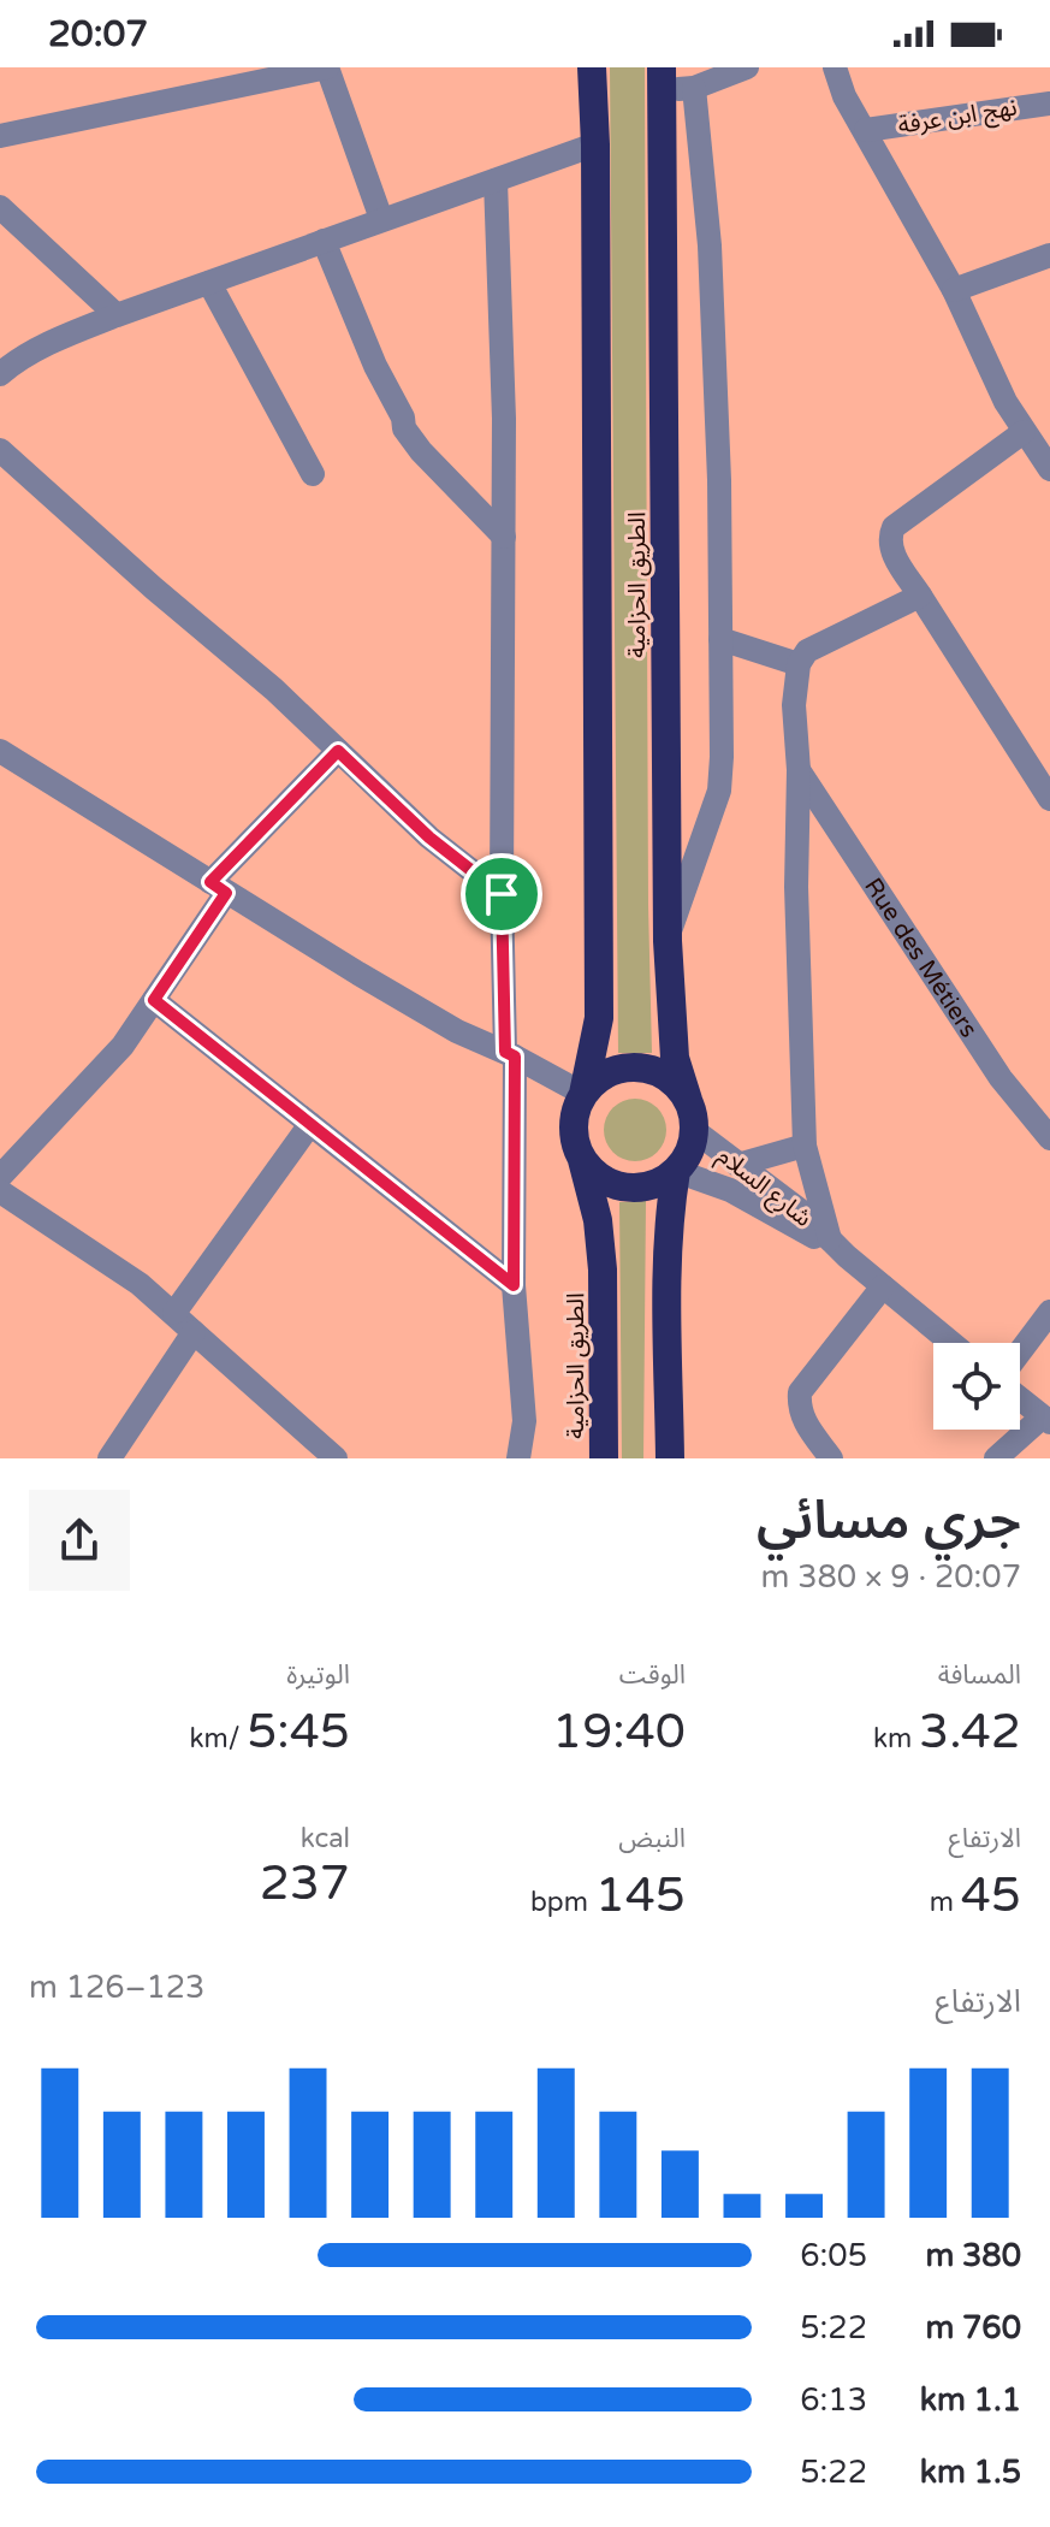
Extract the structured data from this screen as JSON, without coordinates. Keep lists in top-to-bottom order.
{
  "streets": {
    "highway": ["الطريق الحزامية"],
    "street": ["نهج ابن عرفة", "Rue des Métiers", "شارع السلام"]
  },
  "crossings": [
    ["الطريق الحزامية", "شارع السلام"]
  ],
  "page": {
    "status": "20:07",
    "heading": ["جري مسائي", "20:07 · 9 × 380 m"],
    "stats": [
      ["المسافة", "3.42 km"],
      ["الوقت", "19:40"],
      ["الوتيرة", "5:45 /km"],
      ["الارتفاع", "45 m"],
      ["النبض", "145 bpm"],
      ["kcal", "237"]
    ],
    "chart": ["الارتفاع", "123–126 m"],
    "list": [
      {
        "name": "380 m",
        "note": "6:05"
      },
      {
        "name": "760 m",
        "note": "5:22"
      },
      {
        "name": "1.1 km",
        "note": "6:13"
      },
      {
        "name": "1.5 km",
        "note": "5:22"
      }
    ]
  }
}
